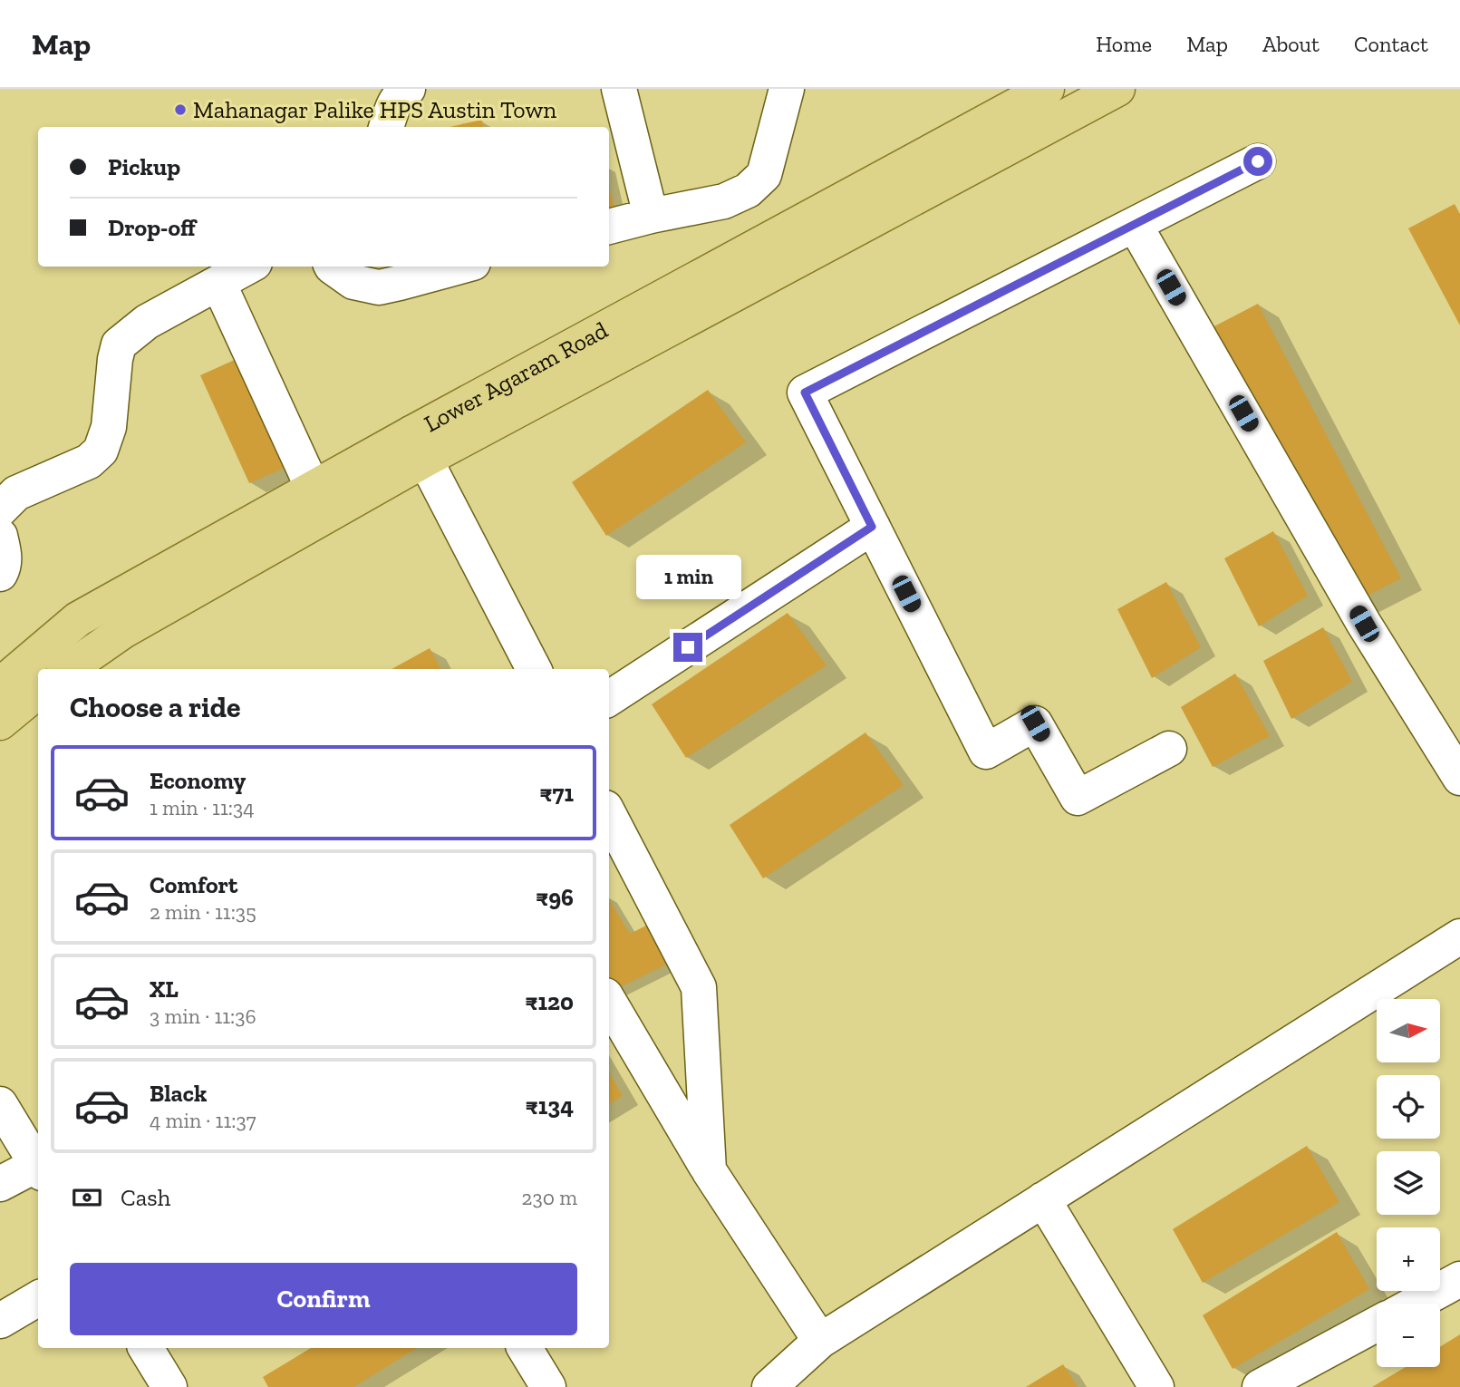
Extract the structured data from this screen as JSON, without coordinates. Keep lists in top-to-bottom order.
{
  "streets": {
    "main road": ["Lower Agaram Road"]
  },
  "places": ["Mahanagar Palike HPS Austin Town"],
  "north": "right",
  "page": {
    "header": "Map",
    "nav": [
      "Home",
      "Map",
      "About",
      "Contact"
    ],
    "banner": ["Pickup", "Drop-off"],
    "bubble": "1 min",
    "heading": "Choose a ride",
    "list": [
      {
        "name": "Economy",
        "note": "1 min · 11:34",
        "value": "₹71"
      },
      {
        "name": "Comfort",
        "note": "2 min · 11:35",
        "value": "₹96"
      },
      {
        "name": "XL",
        "note": "3 min · 11:36",
        "value": "₹120"
      },
      {
        "name": "Black",
        "note": "4 min · 11:37",
        "value": "₹134"
      }
    ],
    "map_buttons": ["+", "−"],
    "pay": ["Cash", "230 m"],
    "buttons": "Confirm"
  }
}
